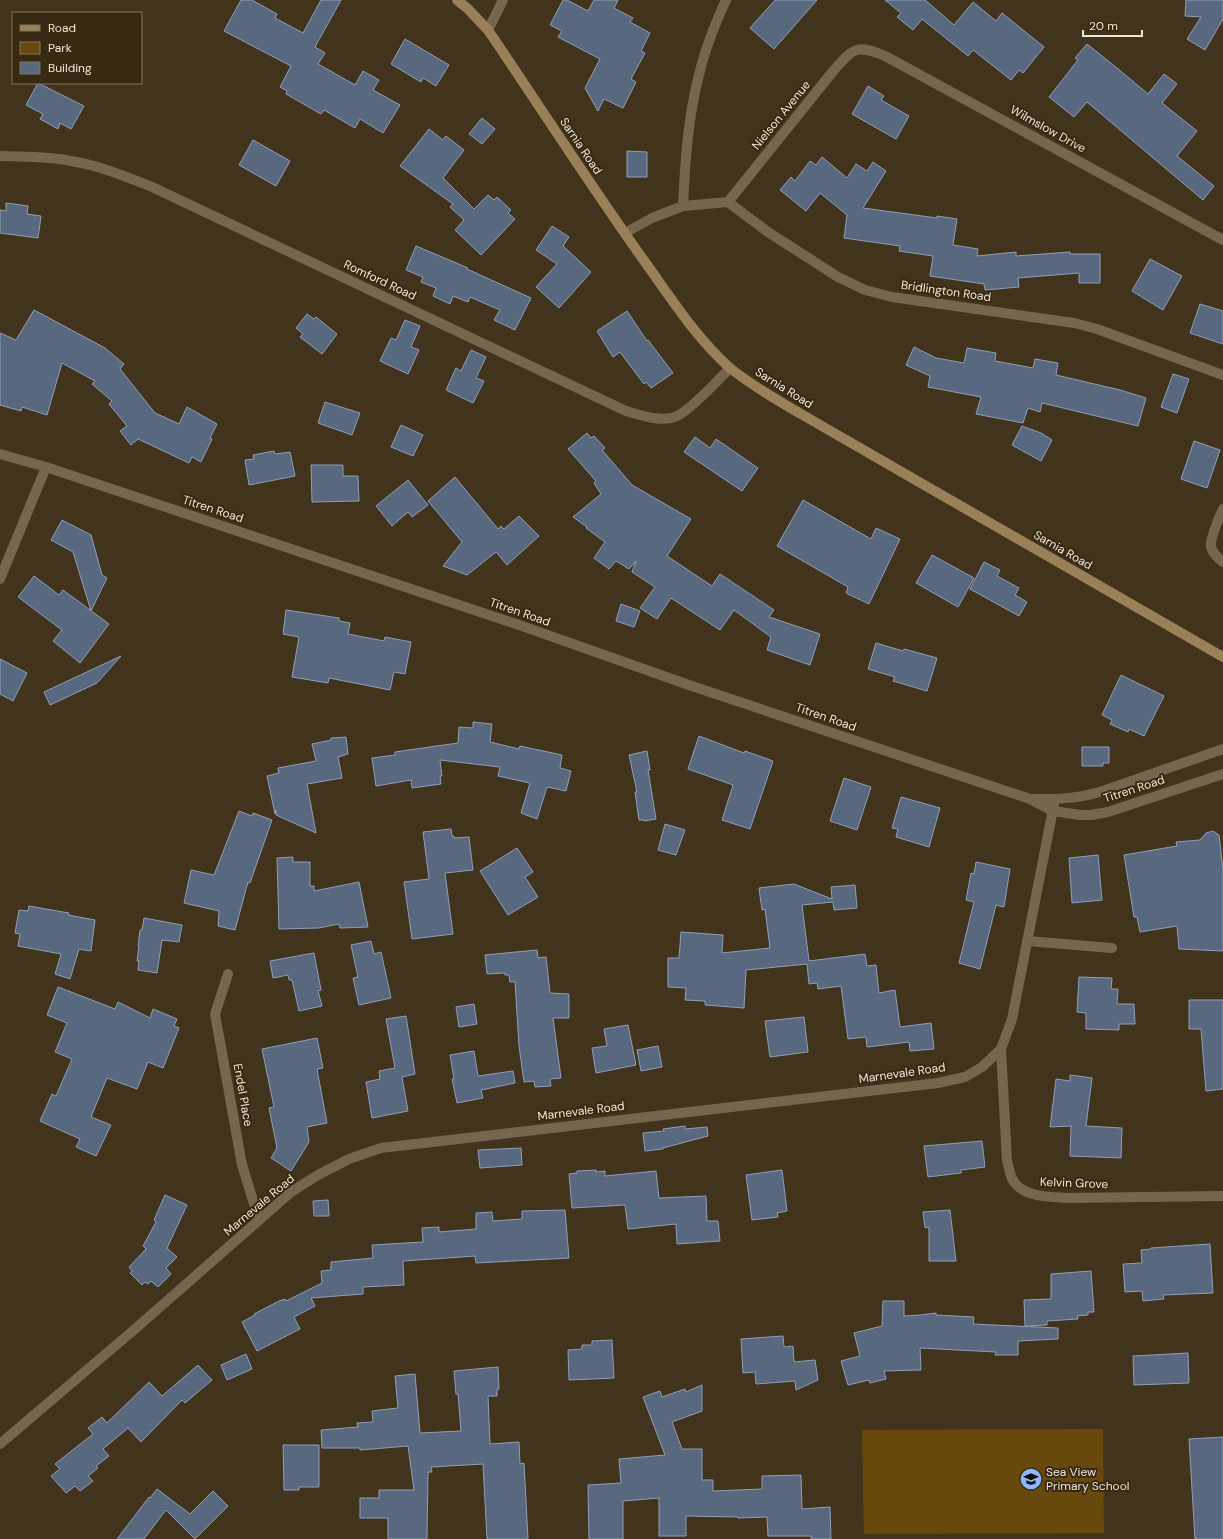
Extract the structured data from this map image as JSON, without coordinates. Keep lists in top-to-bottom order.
{
  "streets": {
    "main road": ["Sarnia Road"],
    "street": [
      "Nielson Avenue",
      "Wilmslow Drive",
      "Romford Road",
      "Bridlington Road",
      "Titren Road",
      "Marnevale Road",
      "Endel Place",
      "Kelvin Grove"
    ]
  },
  "crossings": [
    ["Nielson Avenue", "Wilmslow Drive"],
    ["Nielson Avenue", "Bridlington Road"],
    ["Sarnia Road", "Romford Road"],
    ["Titren Road", "Marnevale Road"],
    ["Marnevale Road", "Endel Place"],
    ["Marnevale Road", "Kelvin Grove"]
  ],
  "places": {
    "school or university": ["Sea View Primary School"]
  },
  "legend": ["Road", "Park", "Building"],
  "scale_bar": "20 m"
}
